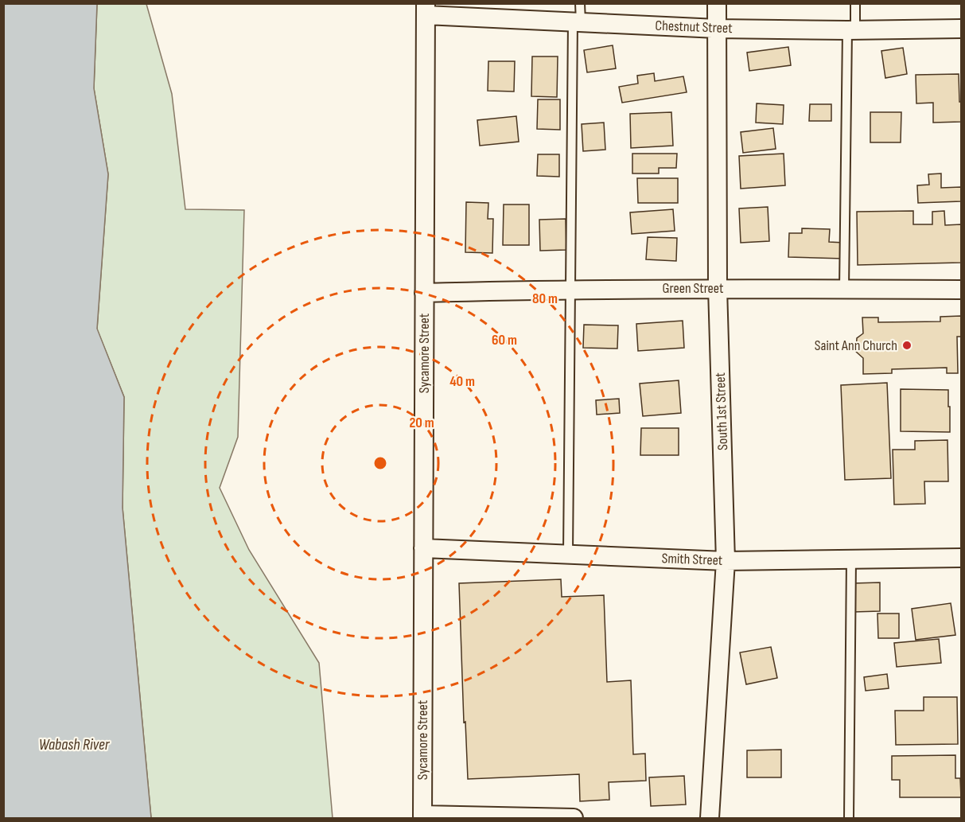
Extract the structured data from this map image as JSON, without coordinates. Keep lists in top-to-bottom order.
{
  "streets": {
    "street": [
      "Chestnut Street",
      "Green Street",
      "Sycamore Street",
      "South 1st Street",
      "Smith Street"
    ]
  },
  "crossings": [
    ["Chestnut Street", "Sycamore Street"],
    ["Chestnut Street", "South 1st Street"],
    ["Green Street", "Sycamore Street"],
    ["Green Street", "South 1st Street"],
    ["Sycamore Street", "Smith Street"],
    ["South 1st Street", "Smith Street"]
  ],
  "water": ["Wabash River"],
  "places": ["Saint Ann Church"],
  "rings": [
    "80 m",
    "60 m",
    "40 m",
    "20 m"
  ]
}
